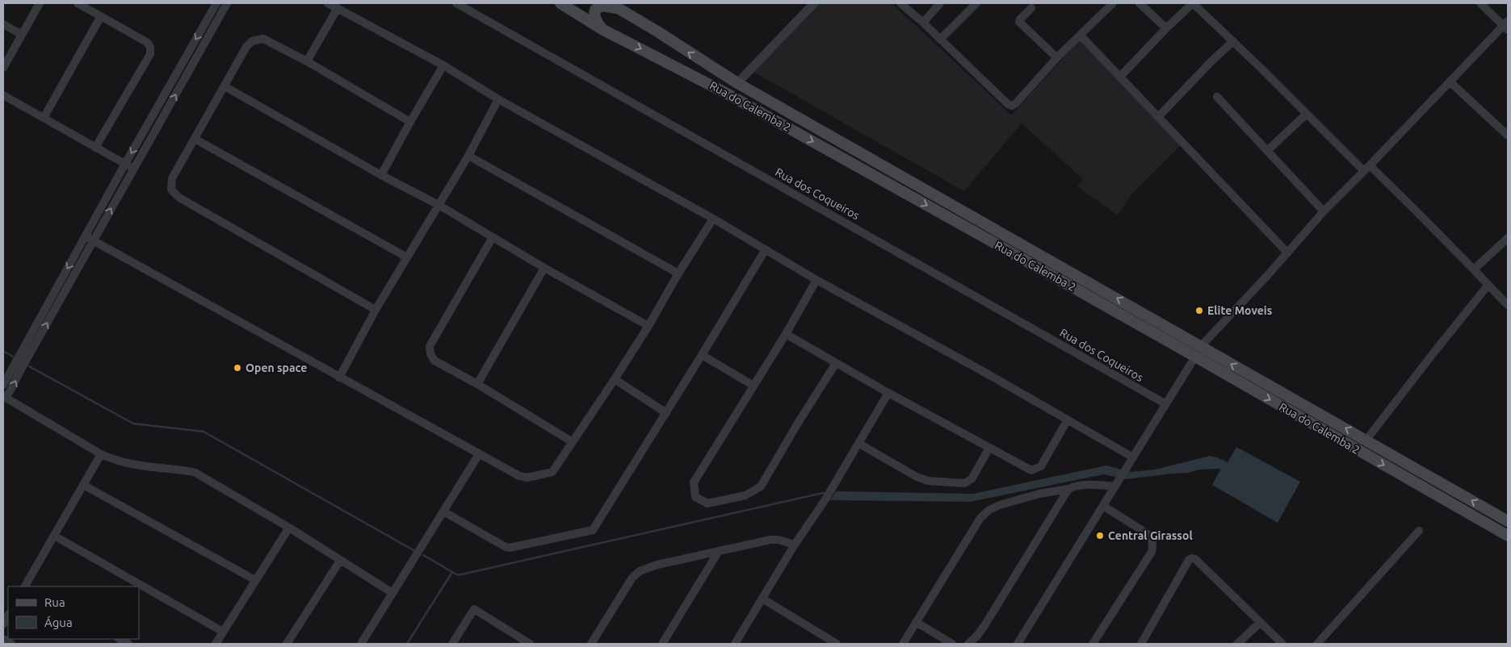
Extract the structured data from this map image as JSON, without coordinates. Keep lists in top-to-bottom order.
{
  "streets": {
    "main road": ["Rua do Calemba 2"],
    "street": ["Rua dos Coqueiros"]
  },
  "places": ["Elite Moveis", "Open space", "Central Girassol"],
  "legend": ["Rua", "Água"]
}
